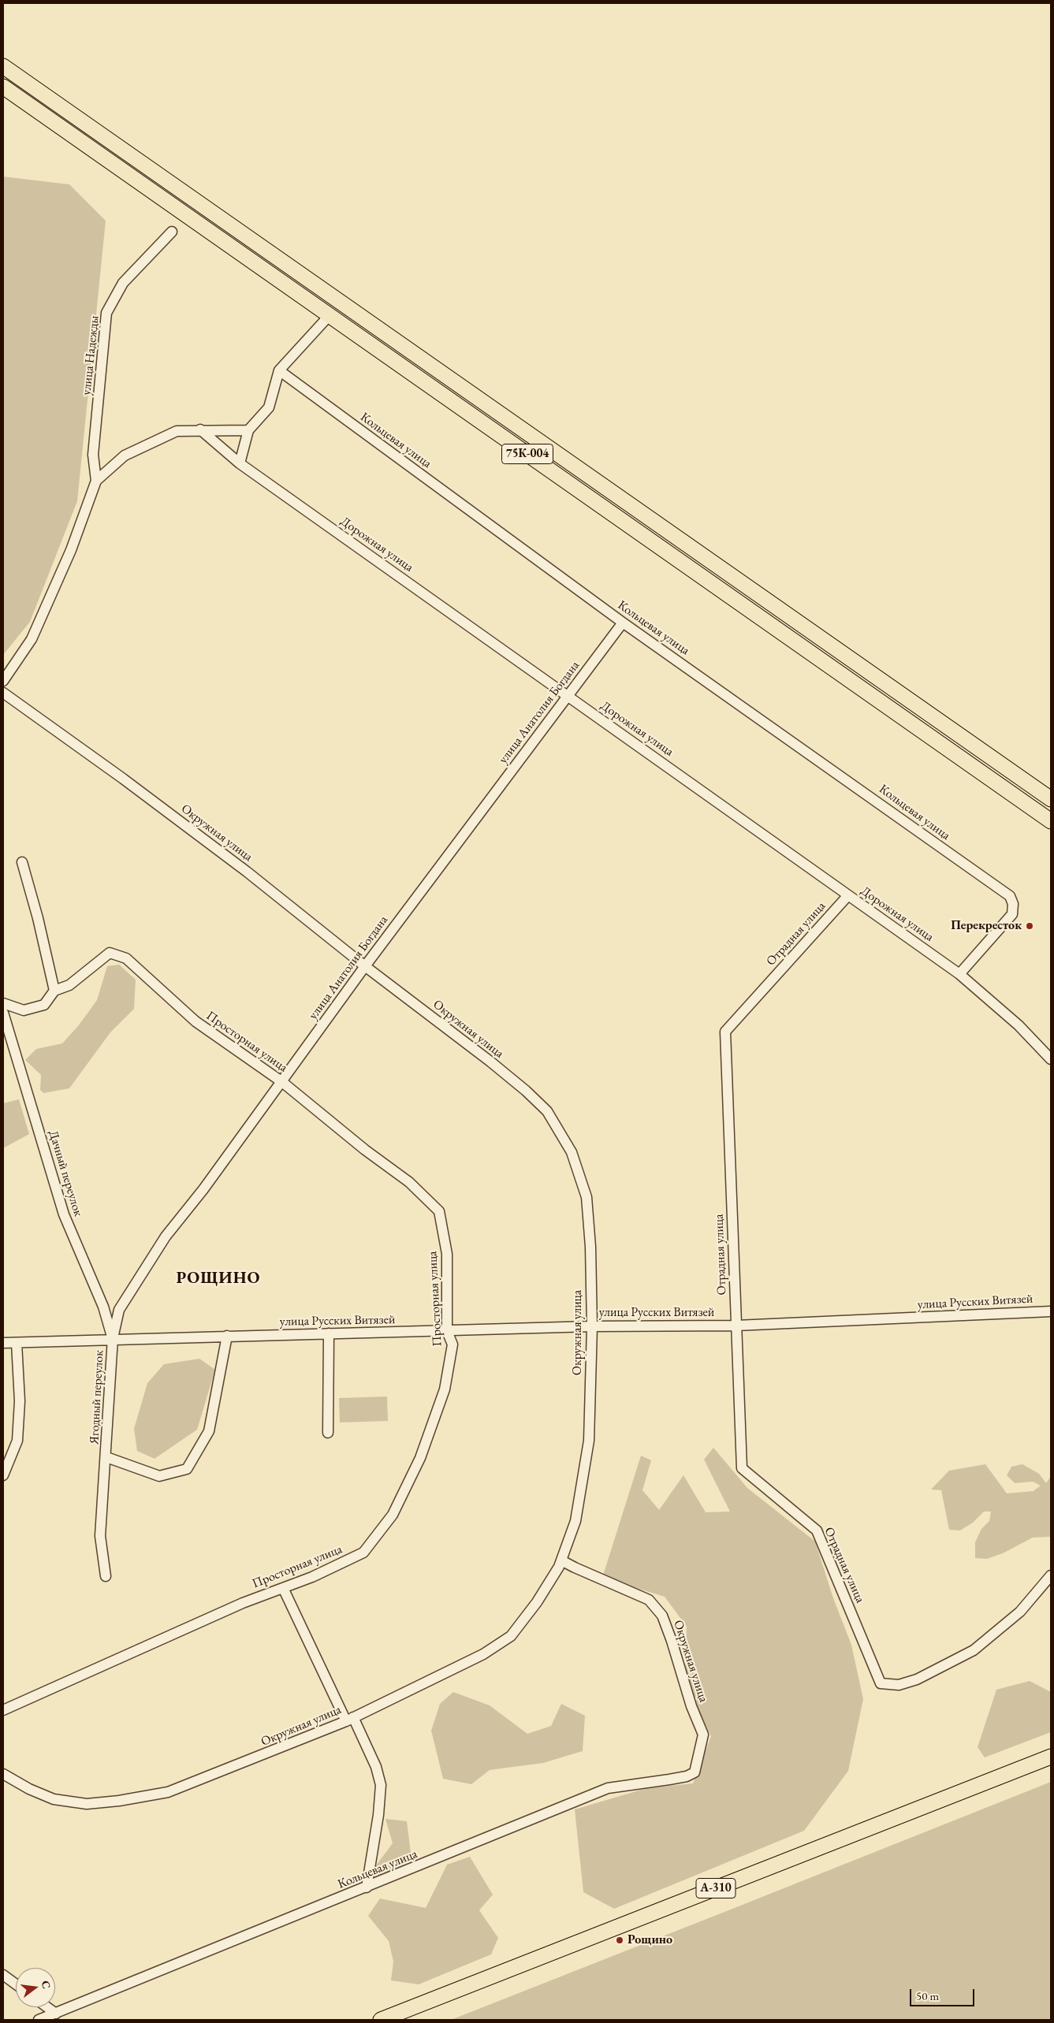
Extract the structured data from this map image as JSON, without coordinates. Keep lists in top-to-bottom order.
{
  "streets": {
    "highway": ["75К-004", "А-310"],
    "street": [
      "улица Надежды",
      "Кольцевая улица",
      "Дорожная улица",
      "улица Анатолия Богдана",
      "Окружная улица",
      "Отрадная улица",
      "Просторная улица",
      "Дачный переулок",
      "улица Русских Витязей",
      "Ягодный переулок"
    ]
  },
  "crossings": [
    ["улица Надежды", "Дорожная улица"],
    ["Кольцевая улица", "Дорожная улица"],
    ["Кольцевая улица", "улица Анатолия Богдана"],
    ["Кольцевая улица", "Окружная улица"],
    ["Дорожная улица", "улица Анатолия Богдана"],
    ["Дорожная улица", "Отрадная улица"],
    ["улица Анатолия Богдана", "Окружная улица"],
    ["улица Анатолия Богдана", "Просторная улица"],
    ["улица Анатолия Богдана", "Дачный переулок"],
    ["улица Анатолия Богдана", "улица Русских Витязей"],
    ["улица Анатолия Богдана", "Ягодный переулок"],
    ["Окружная улица", "улица Русских Витязей"],
    ["Отрадная улица", "улица Русских Витязей"],
    ["Просторная улица", "улица Русских Витязей"],
    ["Дачный переулок", "улица Русских Витязей"],
    ["Дачный переулок", "Ягодный переулок"],
    ["улица Русских Витязей", "Ягодный переулок"]
  ],
  "districts": ["РОЩИНО"],
  "places": ["Перекресток", "Рощино"],
  "scale_bar": "50 m",
  "north": "right"
}
